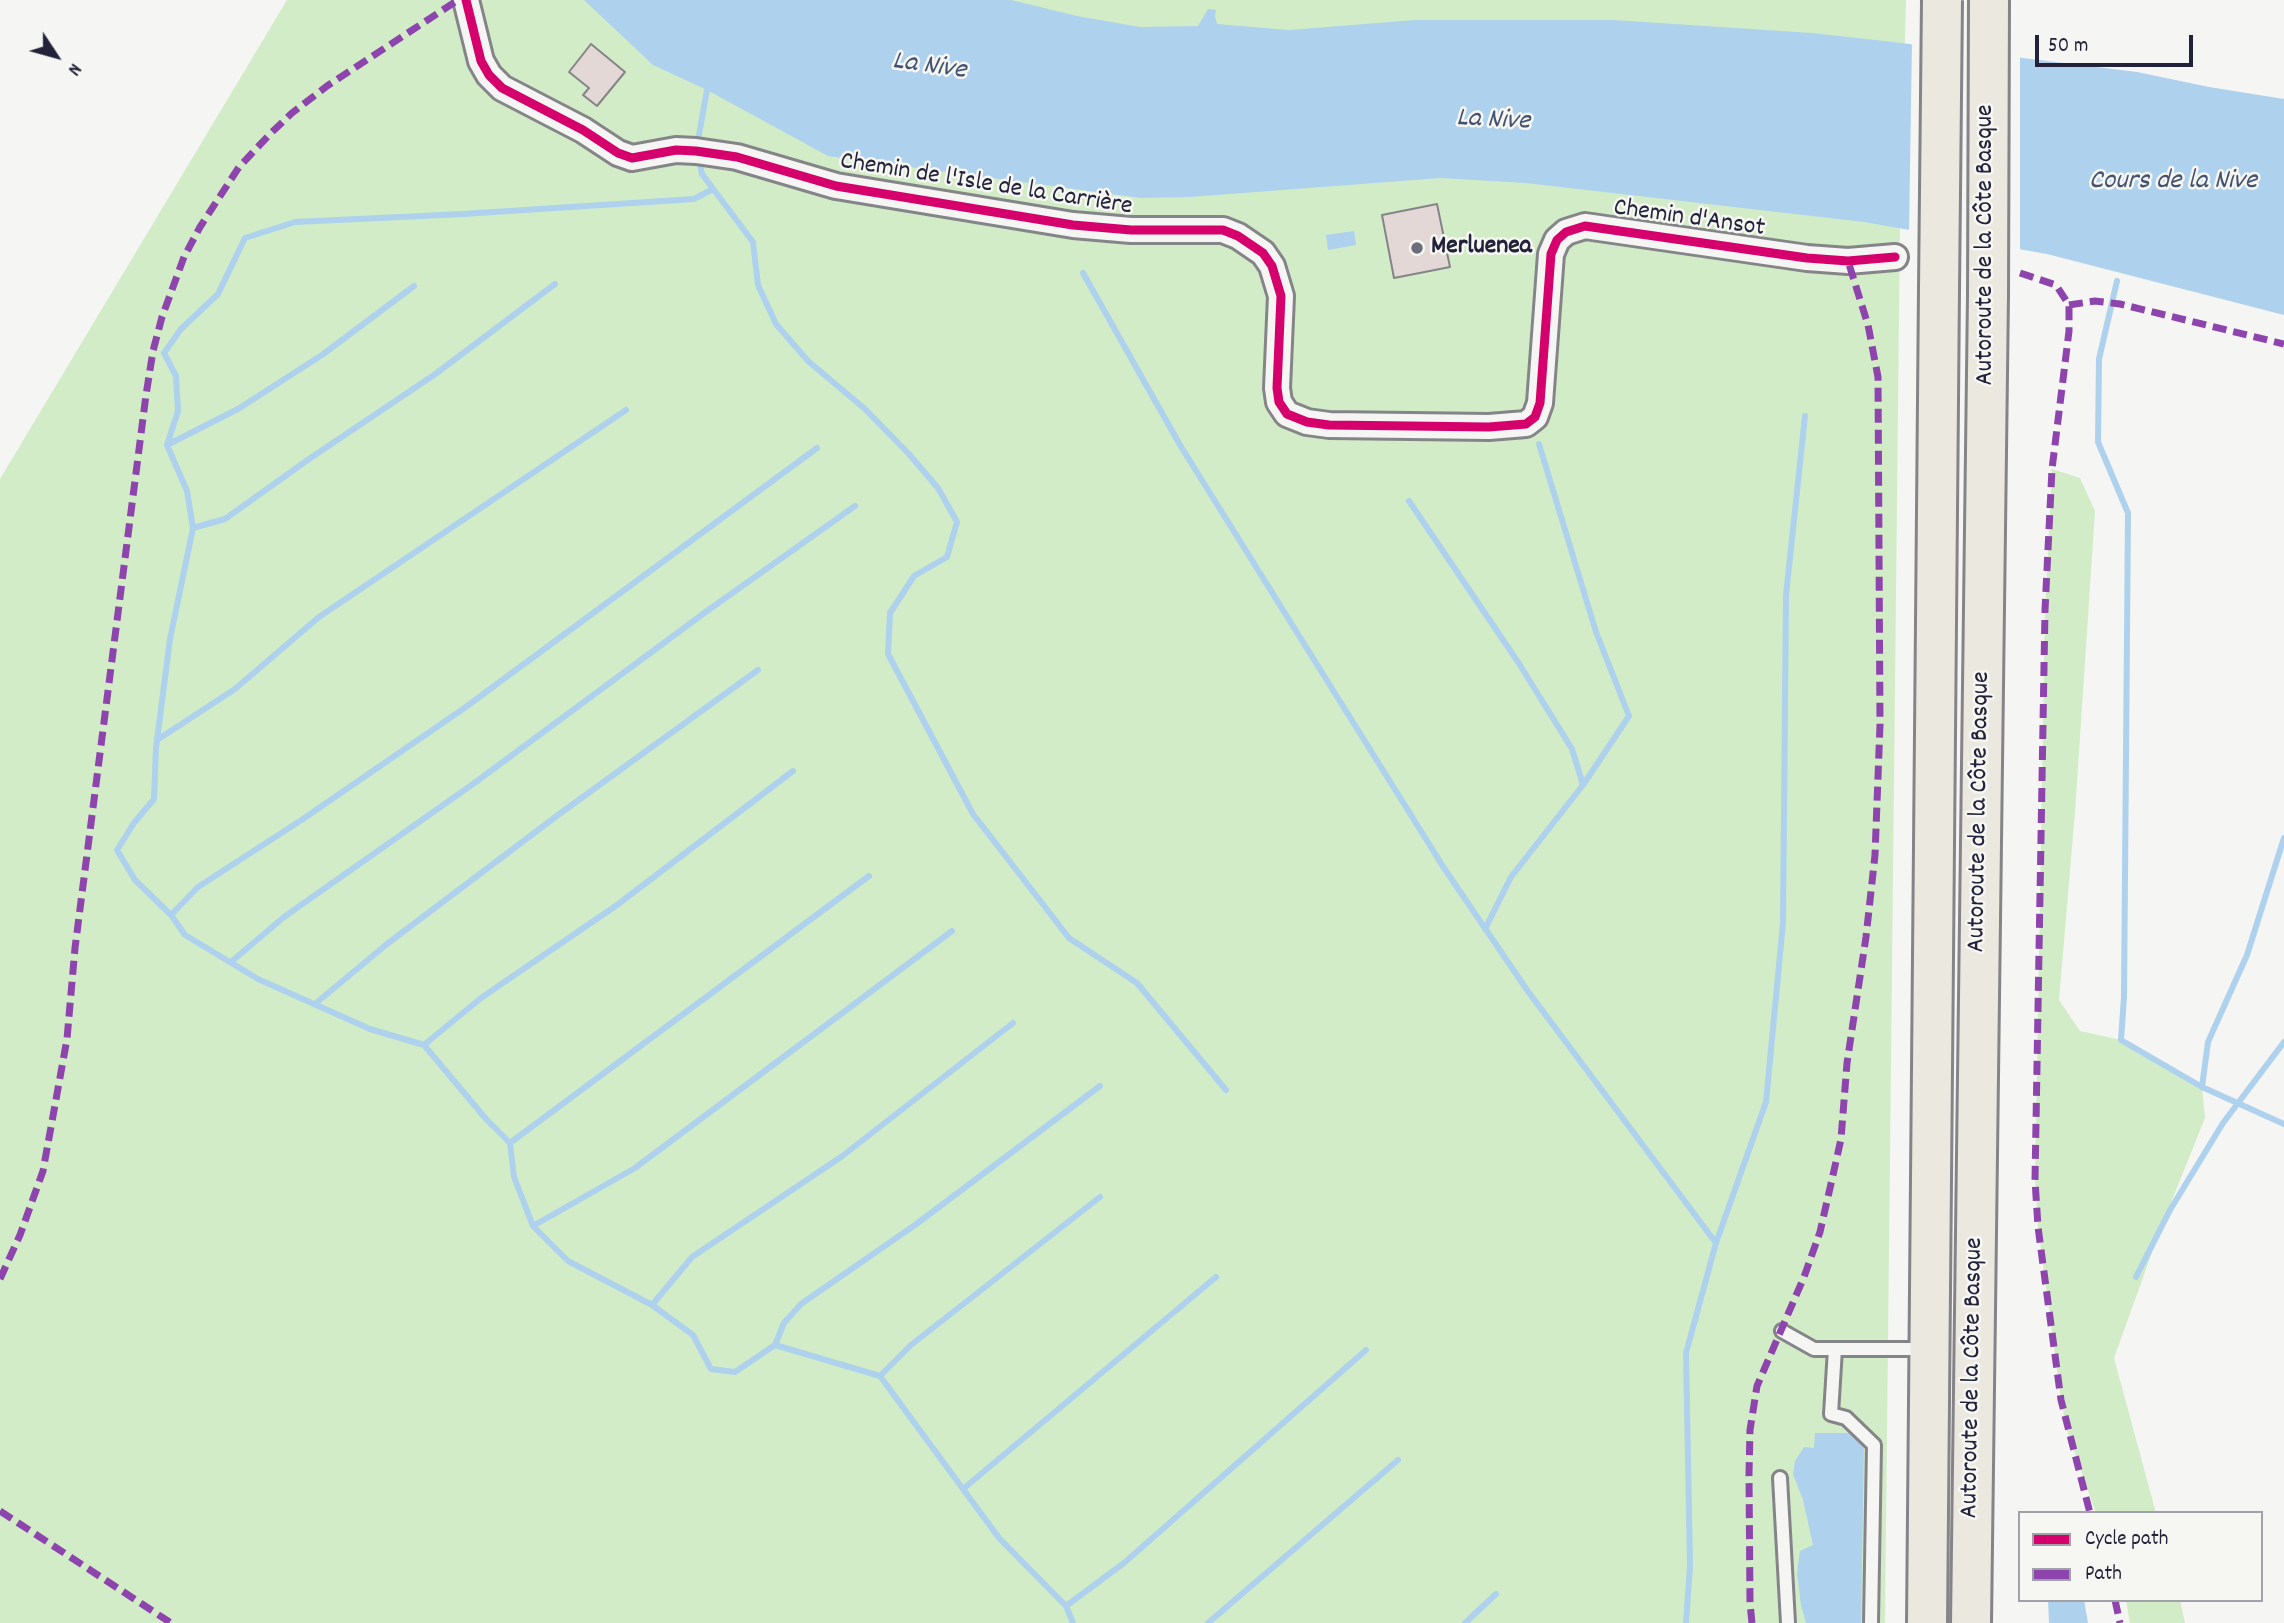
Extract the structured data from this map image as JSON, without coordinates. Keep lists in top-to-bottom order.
{
  "streets": {
    "highway": ["Autoroute de la Côte Basque"],
    "street": ["Chemin de l'Isle de la Carrière", "Chemin d'Ansot"]
  },
  "crossings": [
    ["Chemin de l'Isle de la Carrière", "Chemin d'Ansot"]
  ],
  "water": ["La Nive", "Cours de la Nive"],
  "places": ["Merluenea"],
  "legend": ["Cycle path", "Path"],
  "scale_bar": "50 m",
  "north": "bottom right"
}
